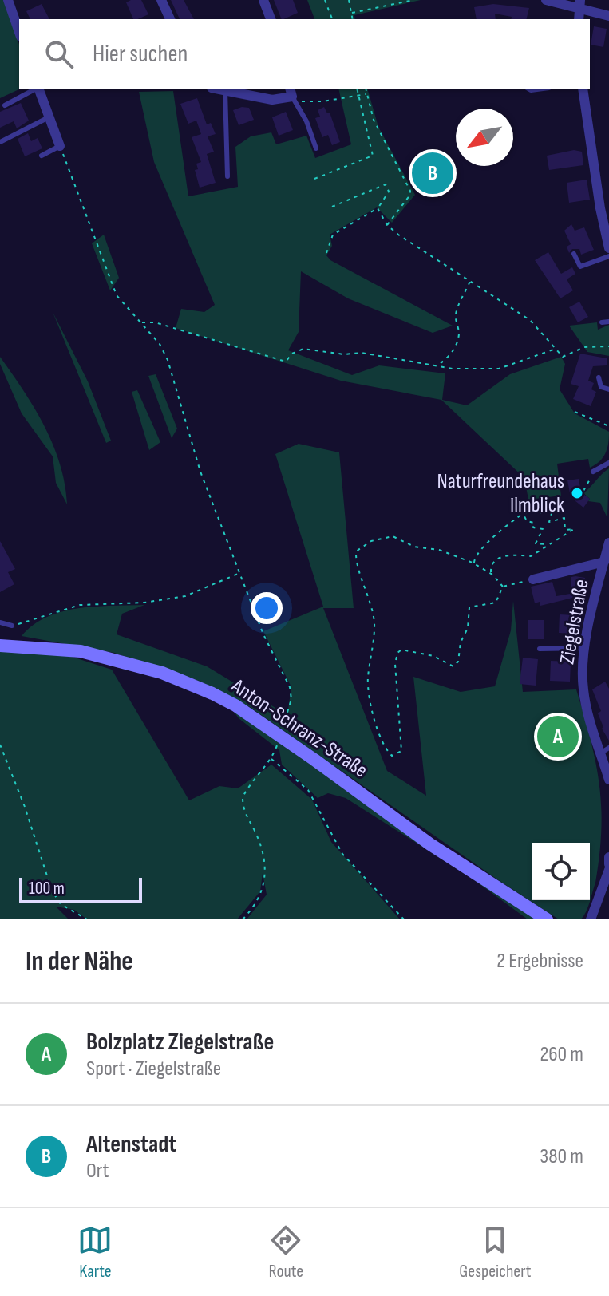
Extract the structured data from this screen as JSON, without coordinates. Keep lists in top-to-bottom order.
{
  "streets": {
    "main road": ["Anton-Schranz-Straße"],
    "street": ["Ziegelstraße"]
  },
  "places": ["Naturfreundehaus Ilmblick"],
  "scale_bar": "100 m",
  "north": "bottom left",
  "page": {
    "search": "Hier suchen",
    "pins": ["B", "A"],
    "scale": "100 m",
    "heading": ["In der Nähe", "2 Ergebnisse"],
    "list": [
      {
        "mark": "A",
        "name": "Bolzplatz Ziegelstraße",
        "note": "Sport · Ziegelstraße",
        "value": "260 m"
      },
      {
        "mark": "B",
        "name": "Altenstadt",
        "note": "Ort",
        "value": "380 m"
      }
    ],
    "nav": ["Karte", "Route", "Gespeichert"]
  }
}
